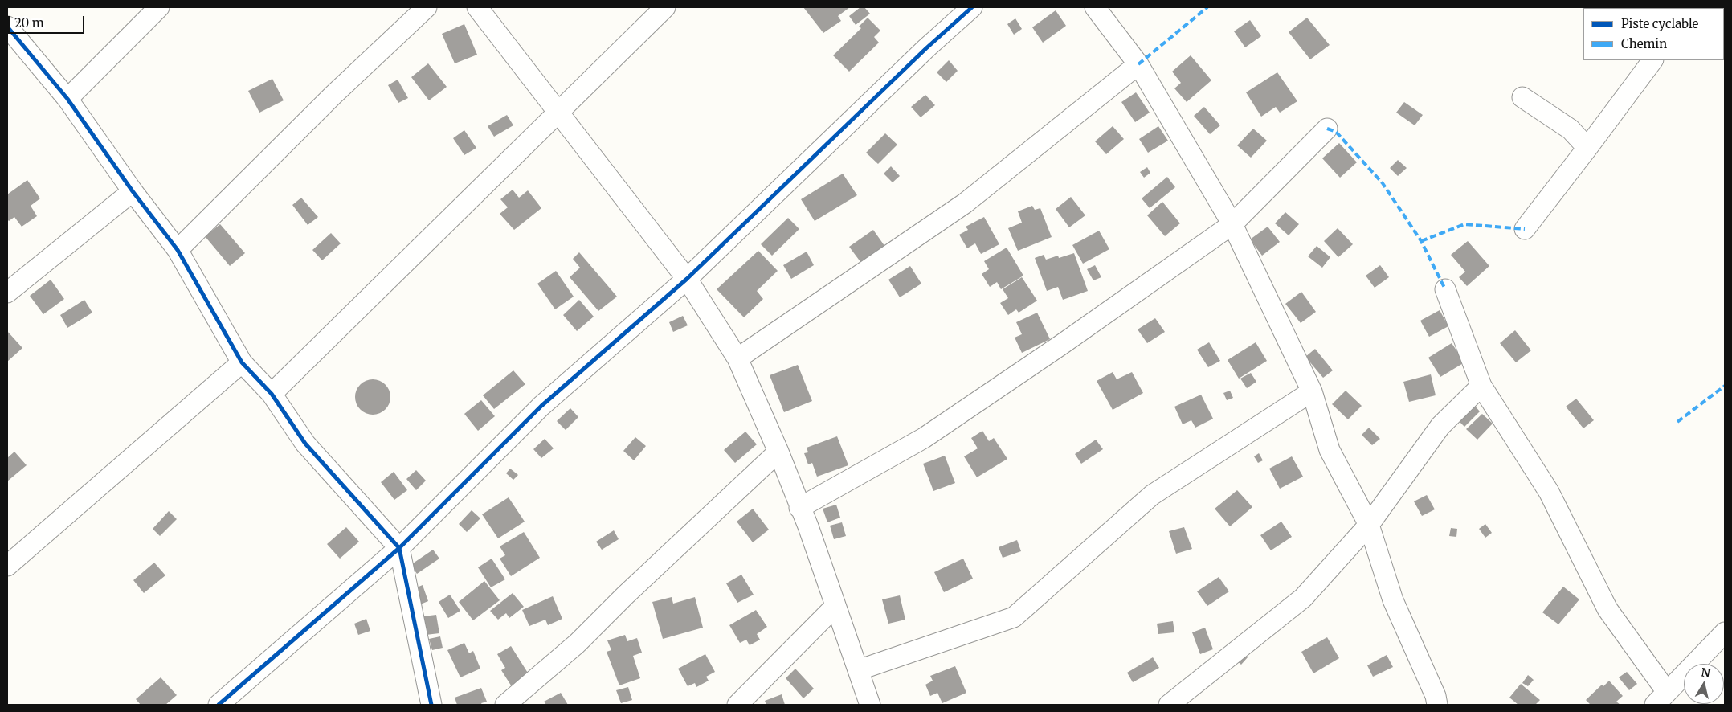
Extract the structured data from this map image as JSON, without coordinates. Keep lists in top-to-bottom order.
{
  "legend": ["Piste cyclable", "Chemin"],
  "scale_bar": "20 m",
  "north": "top"
}
